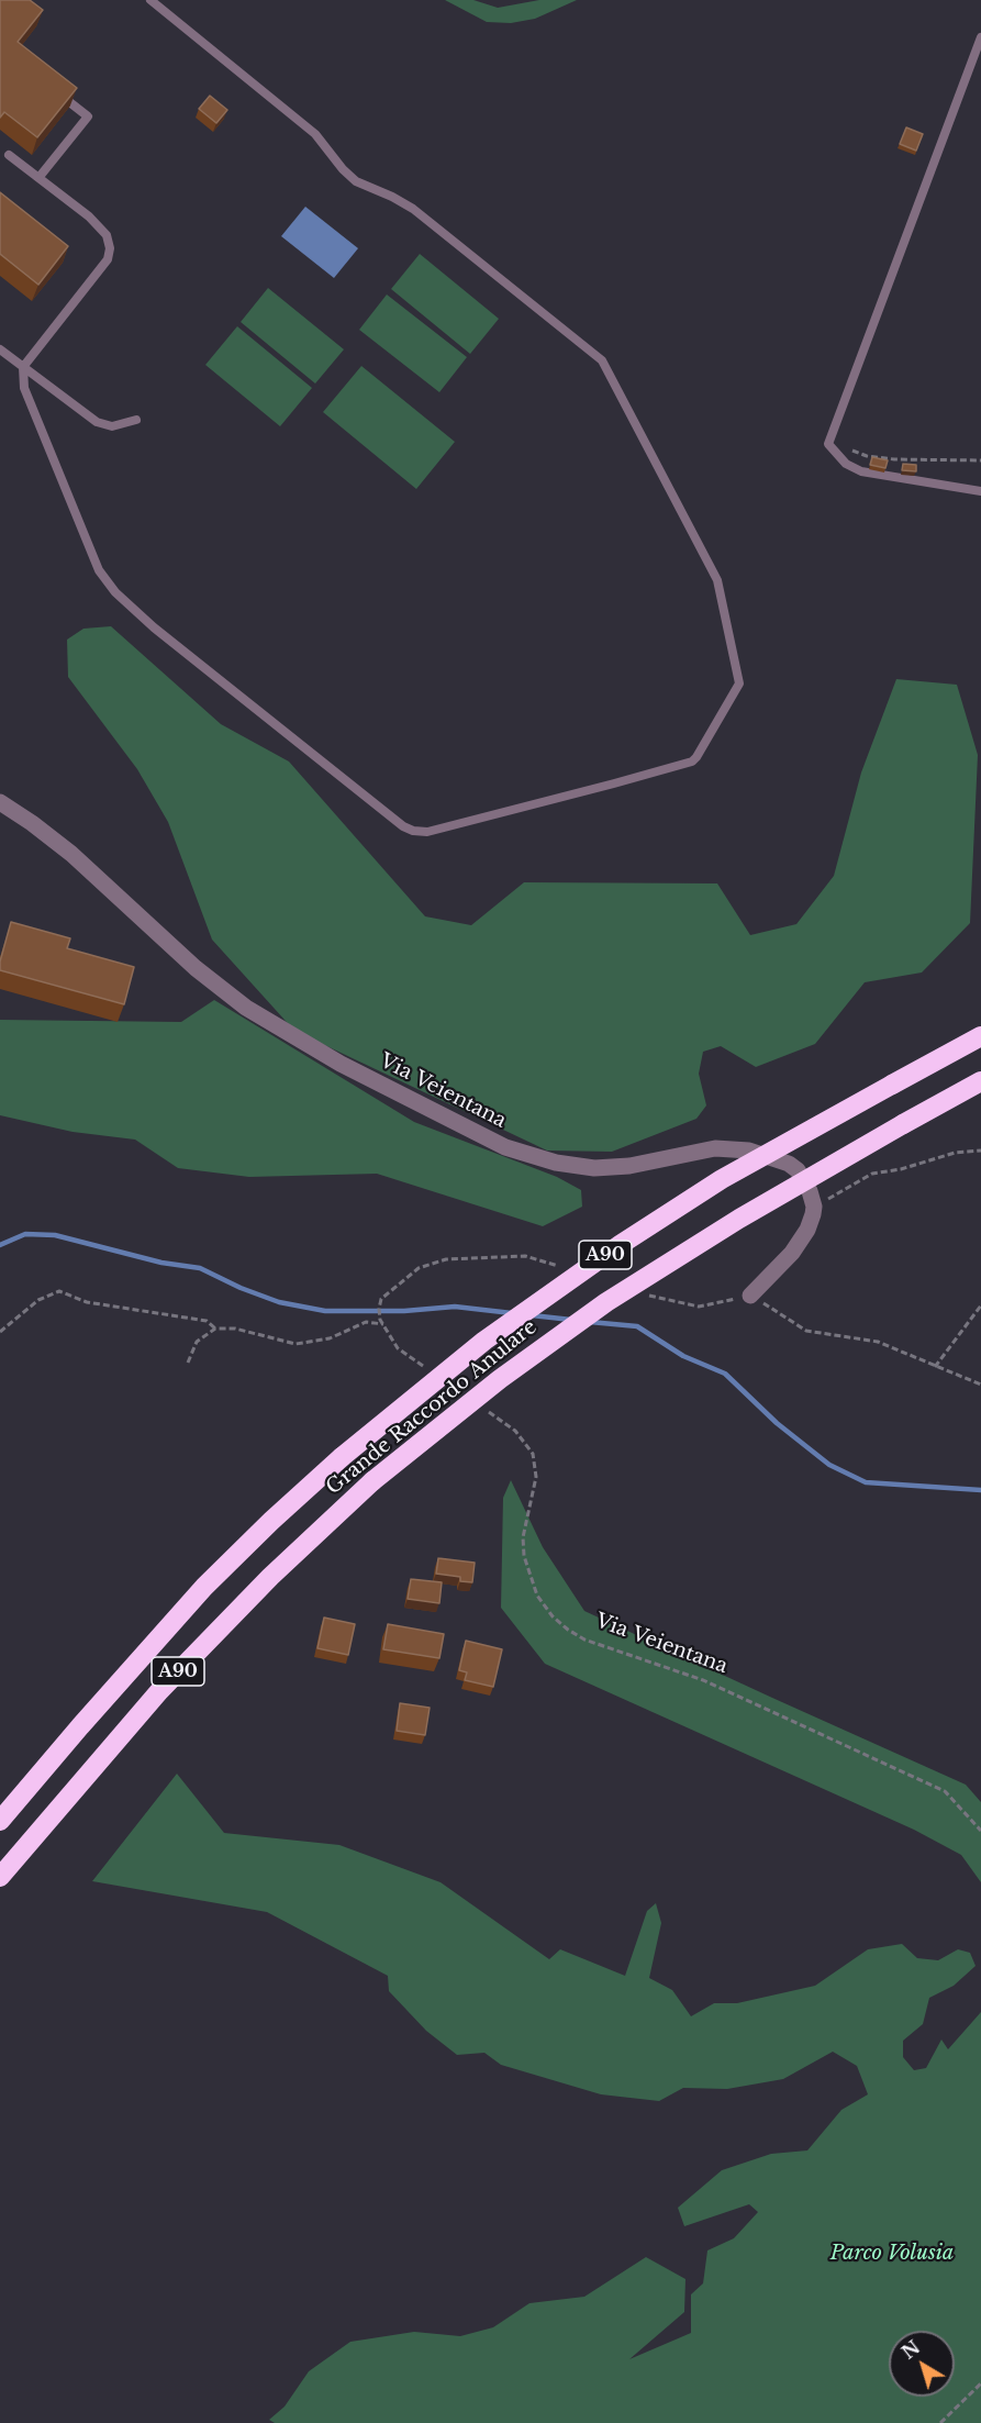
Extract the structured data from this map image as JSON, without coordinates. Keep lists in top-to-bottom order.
{
  "streets": {
    "highway": ["A90", "Grande Raccordo Anulare"],
    "street": ["Via Veientana"]
  },
  "parks": ["Parco Volusia"],
  "north": "top left"
}
